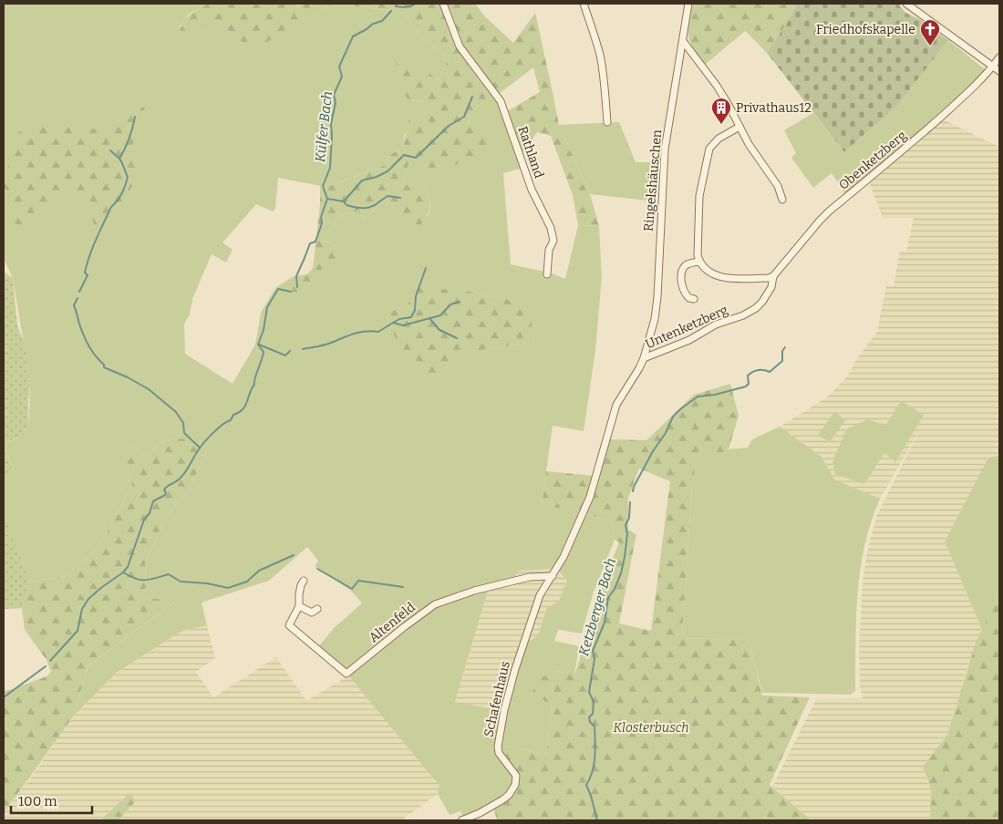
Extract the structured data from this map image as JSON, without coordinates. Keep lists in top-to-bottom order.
{
  "streets": {
    "street": [
      "Rathland",
      "Obenketzberg",
      "Ringelshäuschen",
      "Untenketzberg",
      "Altenfeld",
      "Schafenhaus"
    ]
  },
  "crossings": [
    ["Obenketzberg", "Untenketzberg"],
    ["Ringelshäuschen", "Untenketzberg"],
    ["Untenketzberg", "Schafenhaus"],
    ["Altenfeld", "Schafenhaus"]
  ],
  "water": ["Külfer Bach", "Ketzberger Bach"],
  "parks": ["Klosterbusch"],
  "places": {
    "church": ["Friedhofskapelle"],
    "building": ["Privathaus12"]
  },
  "scale_bar": "100 m"
}
